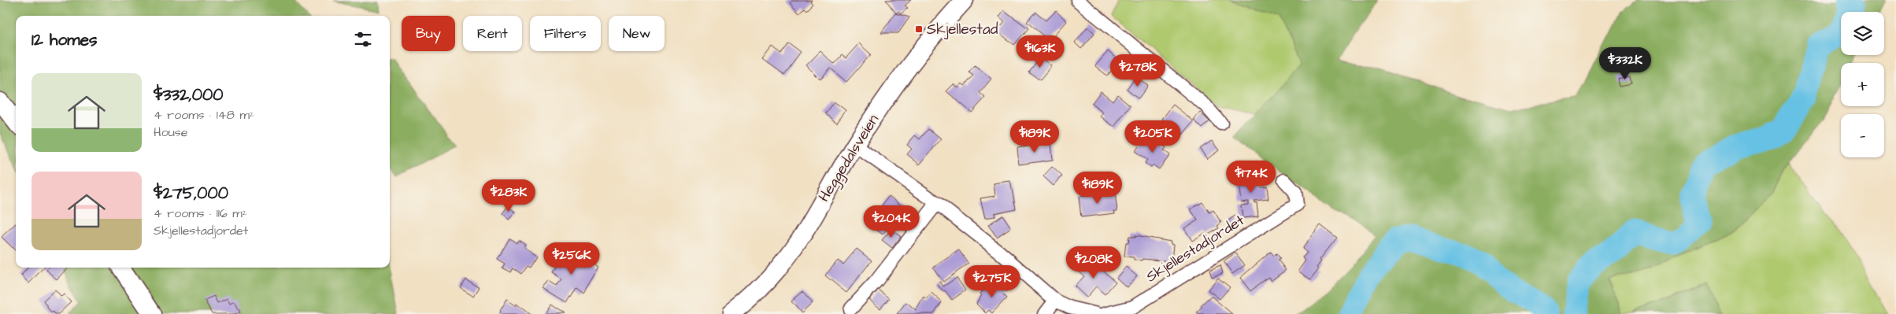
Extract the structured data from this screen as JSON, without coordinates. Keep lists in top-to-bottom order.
{
  "streets": {
    "main road": ["Heggedalsveien"],
    "street": ["Skjellestadjordet"]
  },
  "places": {
    "transit": ["Skjellestad"]
  },
  "page": {
    "map_buttons": ["+", "−"],
    "chip": [
      "Buy",
      "Rent",
      "Filters",
      "New"
    ],
    "heading": "12 homes",
    "price": [
      "$163K",
      "$332K",
      "$278K",
      "$189K",
      "$205K",
      "$174K",
      "$189K",
      "$283K",
      "$204K",
      "$256K",
      "$208K",
      "$275K"
    ],
    "list": [
      {
        "name": "$332,000",
        "note": "4 rooms · 148 m² · House"
      },
      {
        "name": "$275,000",
        "note": "4 rooms · 116 m² · Skjellestadjordet"
      }
    ]
  }
}
